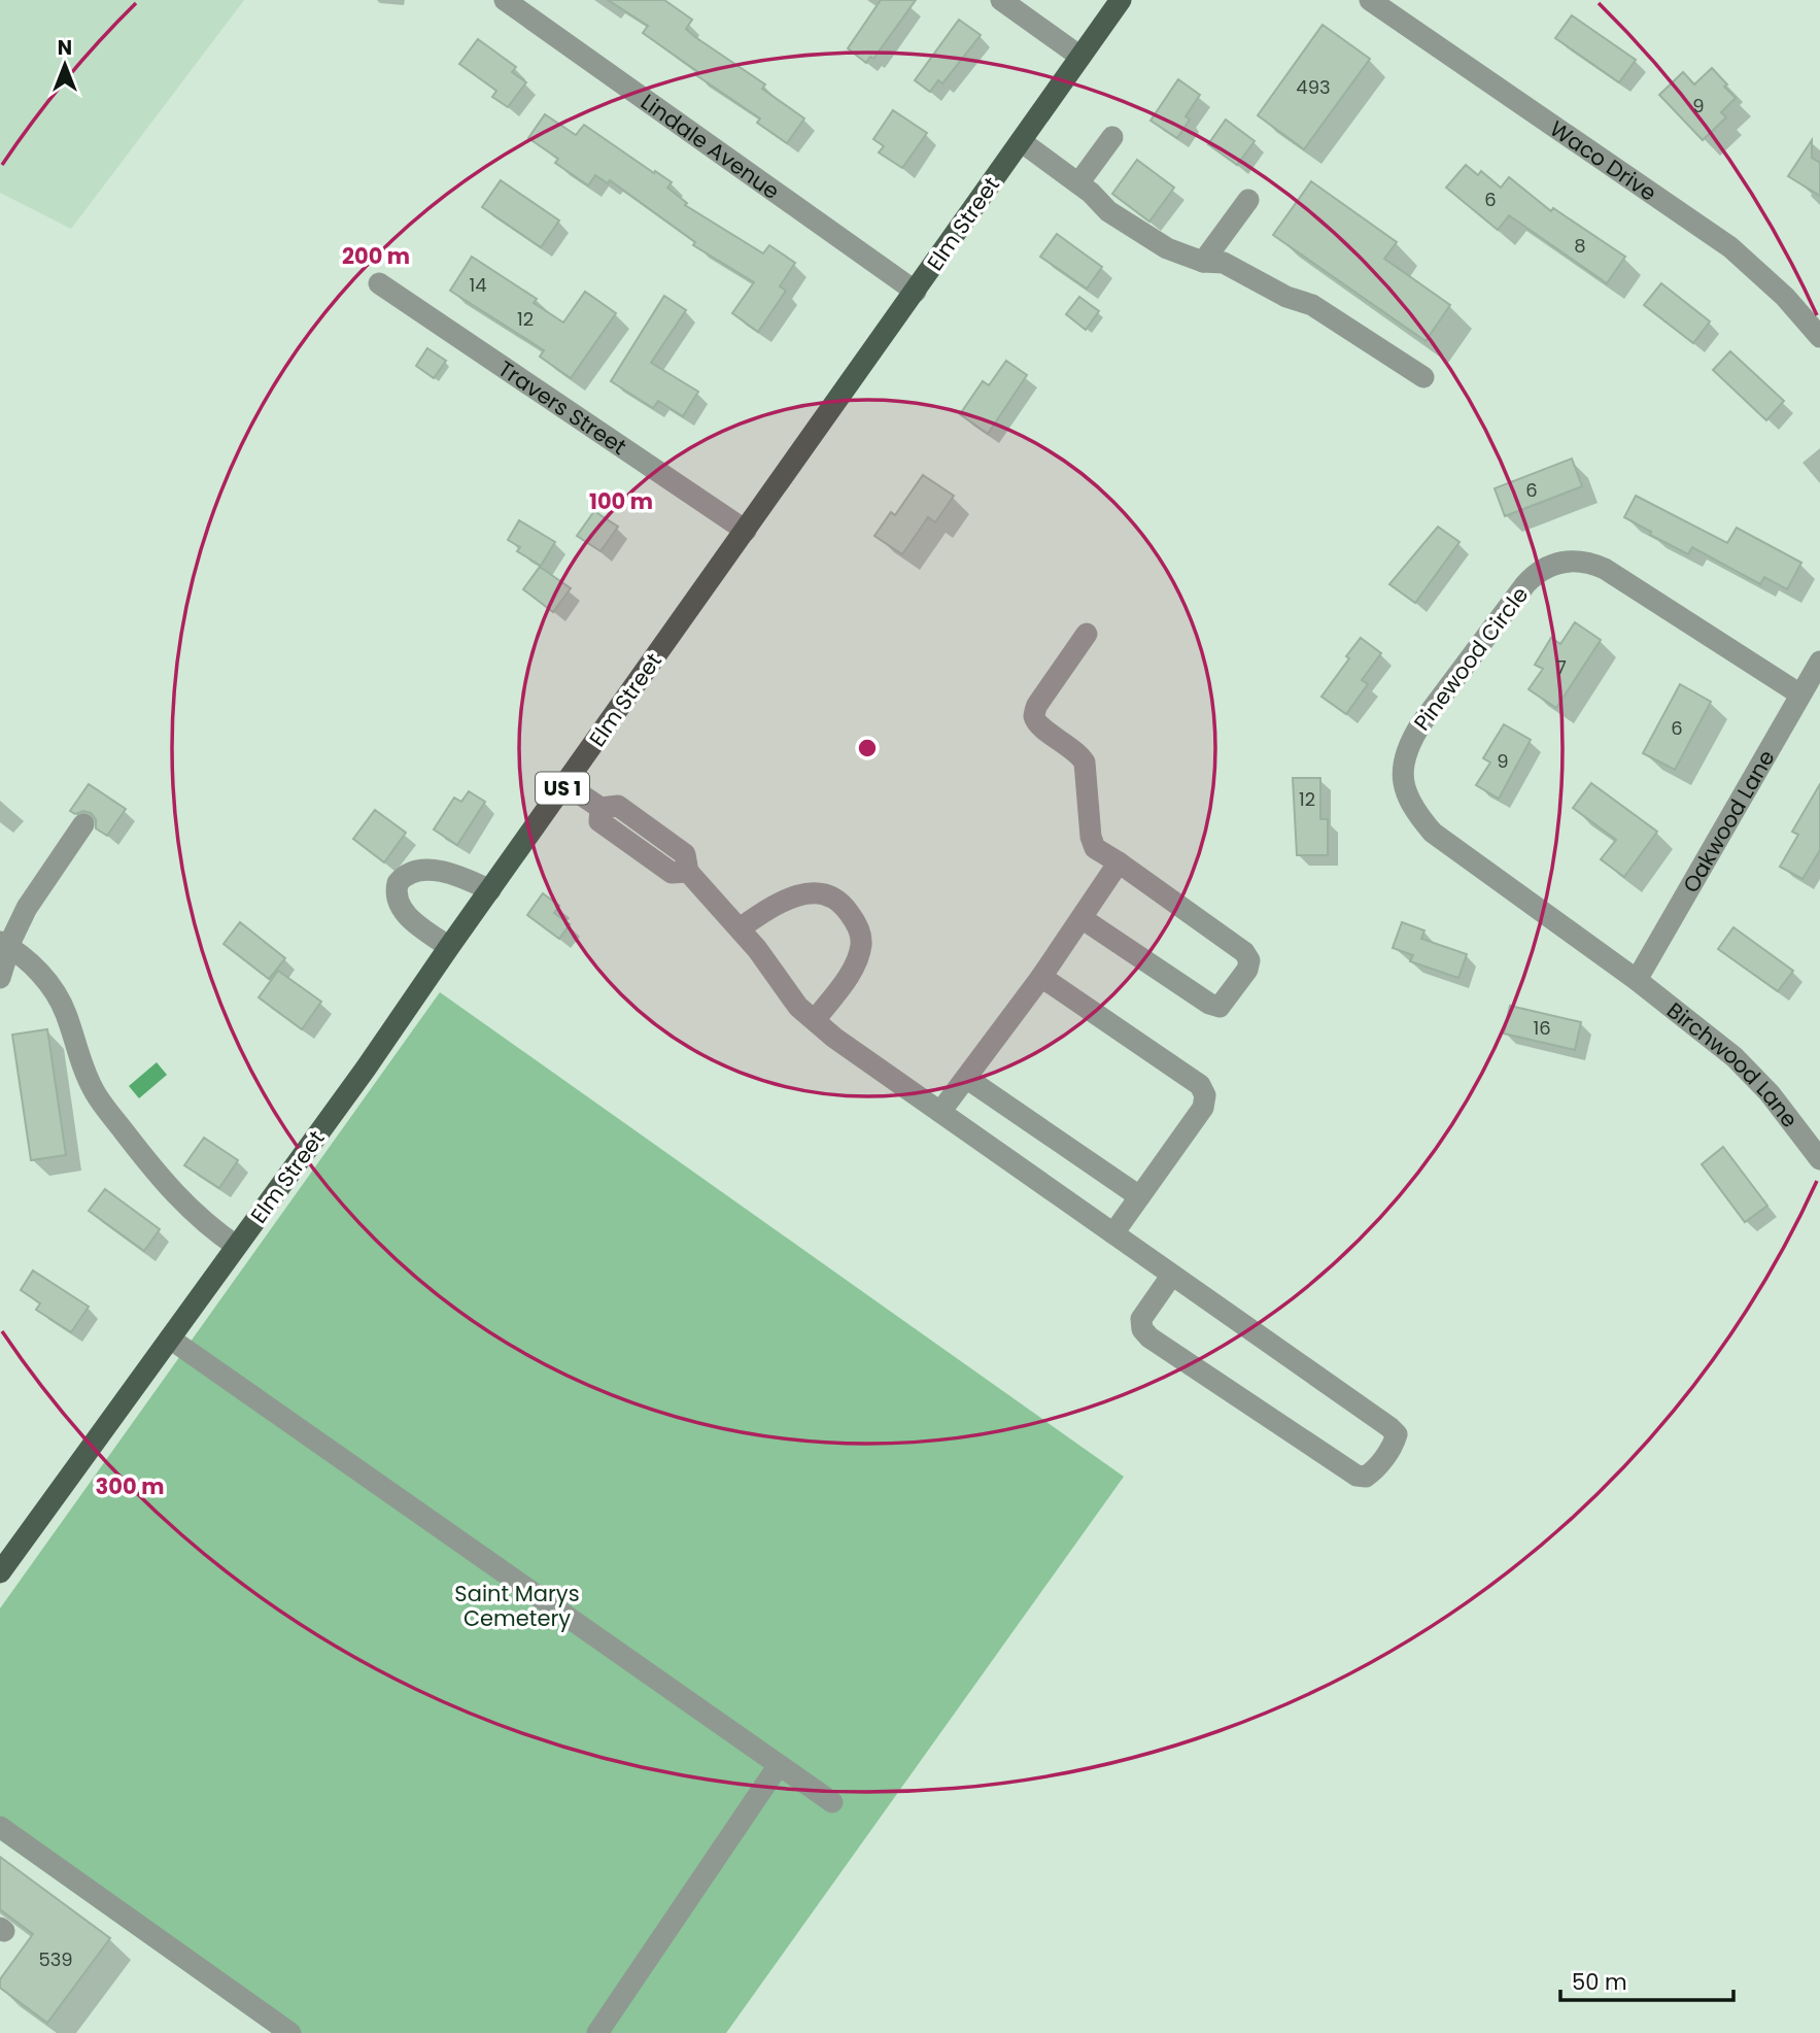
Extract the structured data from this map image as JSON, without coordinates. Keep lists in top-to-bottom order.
{
  "streets": {
    "main road": ["Elm Street", "US 1"],
    "street": [
      "Lindale Avenue",
      "Waco Drive",
      "Travers Street",
      "Pinewood Circle",
      "Oakwood Lane",
      "Birchwood Lane"
    ]
  },
  "crossings": [
    ["Lindale Avenue", "Elm Street"],
    ["Elm Street", "Travers Street"],
    ["Pinewood Circle", "Oakwood Lane"],
    ["Pinewood Circle", "Birchwood Lane"],
    ["Oakwood Lane", "Birchwood Lane"]
  ],
  "parks": ["Saint Marys Cemetery"],
  "house_numbers": [
    "493",
    "9",
    "6",
    "8",
    "14",
    "12",
    "6",
    "7",
    "6",
    "9",
    "12",
    "16",
    "539"
  ],
  "scale_bar": "50 m",
  "north": "top",
  "rings": ["200 m", "100 m", "300 m"]
}
